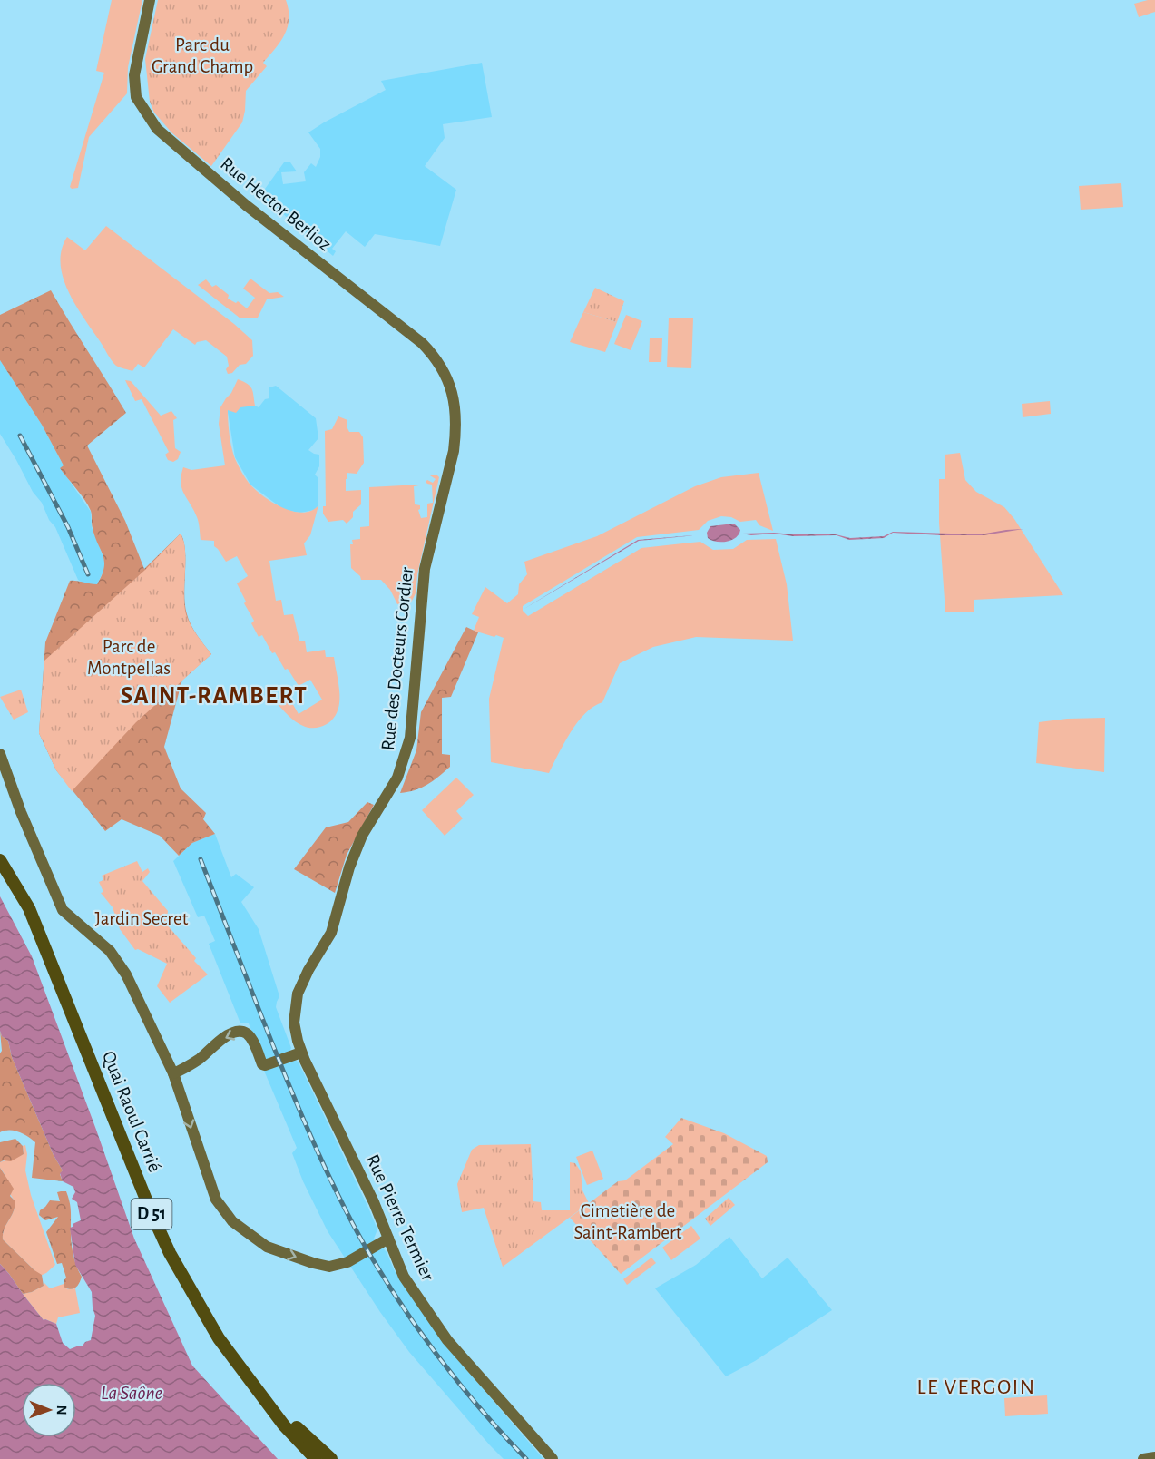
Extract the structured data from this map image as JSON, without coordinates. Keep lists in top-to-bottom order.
{
  "streets": {
    "main road": ["Quai Raoul Carrié", "D 51"],
    "street": ["Rue Hector Berlioz", "Rue des Docteurs Cordier", "Rue Pierre Termier"]
  },
  "crossings": [
    ["Rue Hector Berlioz", "Rue des Docteurs Cordier"],
    ["Rue des Docteurs Cordier", "Rue Pierre Termier"]
  ],
  "districts": ["SAINT-RAMBERT", "LE VERGOIN"],
  "water": ["La Saône"],
  "parks": [
    "Parc du Grand Champ",
    "Parc de Montpellas",
    "Jardin Secret",
    "Cimetière de Saint-Rambert"
  ],
  "north": "right"
}
